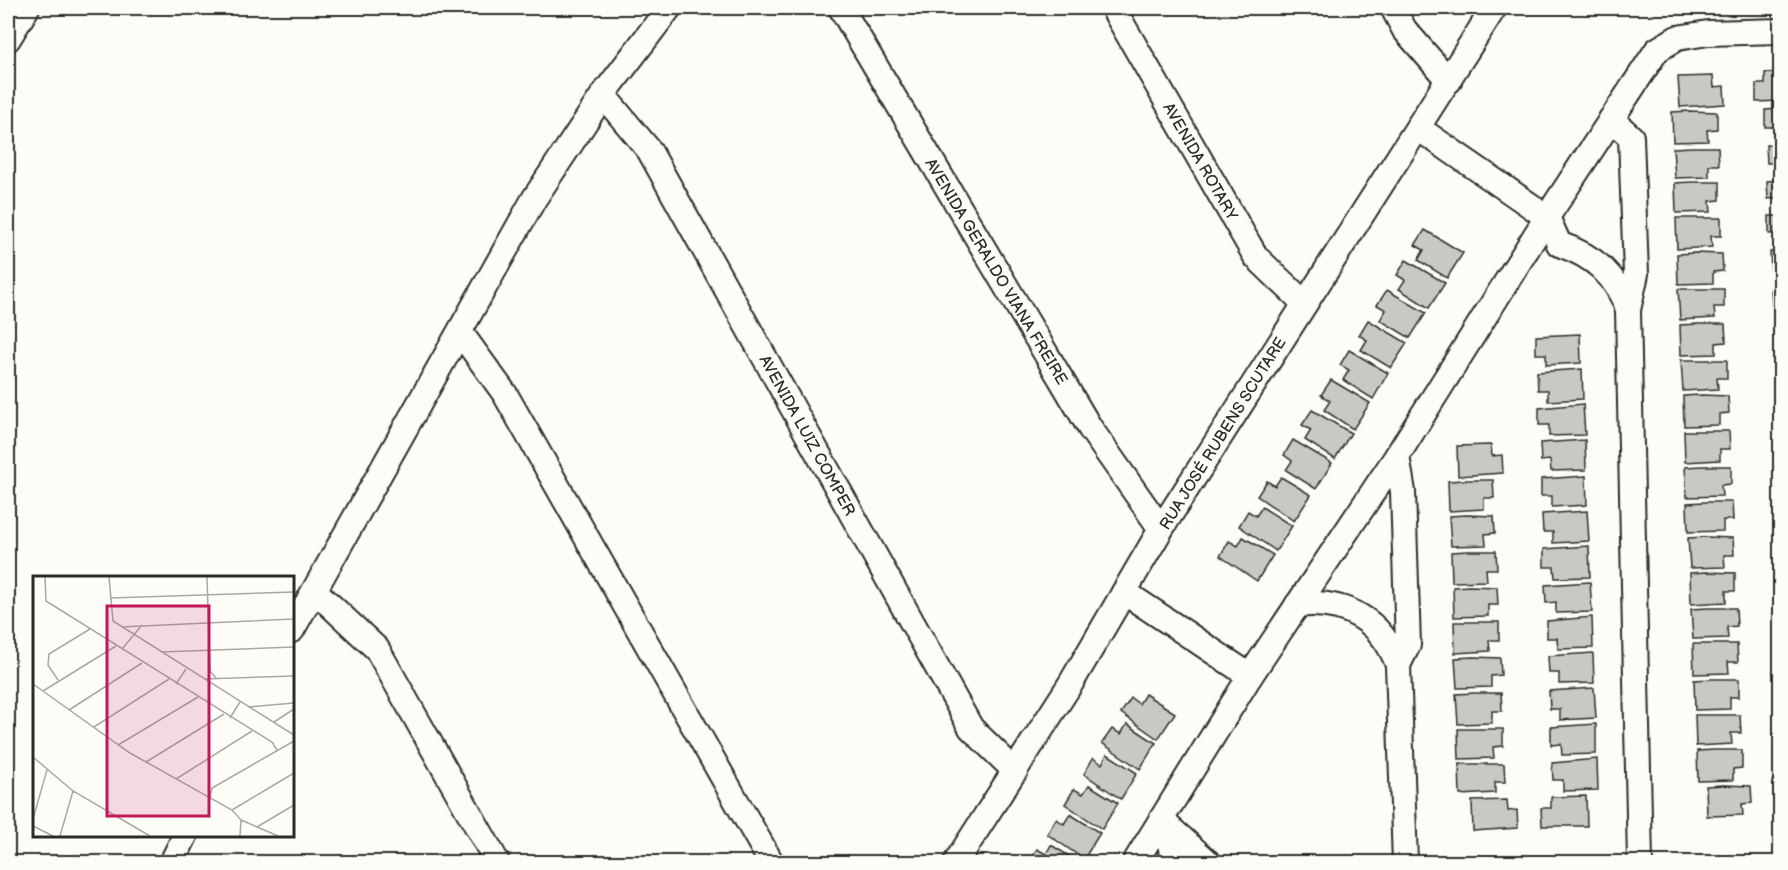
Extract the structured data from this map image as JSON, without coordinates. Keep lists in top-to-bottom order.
{
  "streets": {
    "street": [
      "AVENIDA ROTARY",
      "AVENIDA GERALDO VIANA FREIRE",
      "RUA JOSÉ RUBENS SCUTARE",
      "AVENIDA LUIZ COMPER"
    ]
  },
  "crossings": [
    ["AVENIDA ROTARY", "RUA JOSÉ RUBENS SCUTARE"],
    ["AVENIDA GERALDO VIANA FREIRE", "RUA JOSÉ RUBENS SCUTARE"],
    ["RUA JOSÉ RUBENS SCUTARE", "AVENIDA LUIZ COMPER"]
  ]
}
